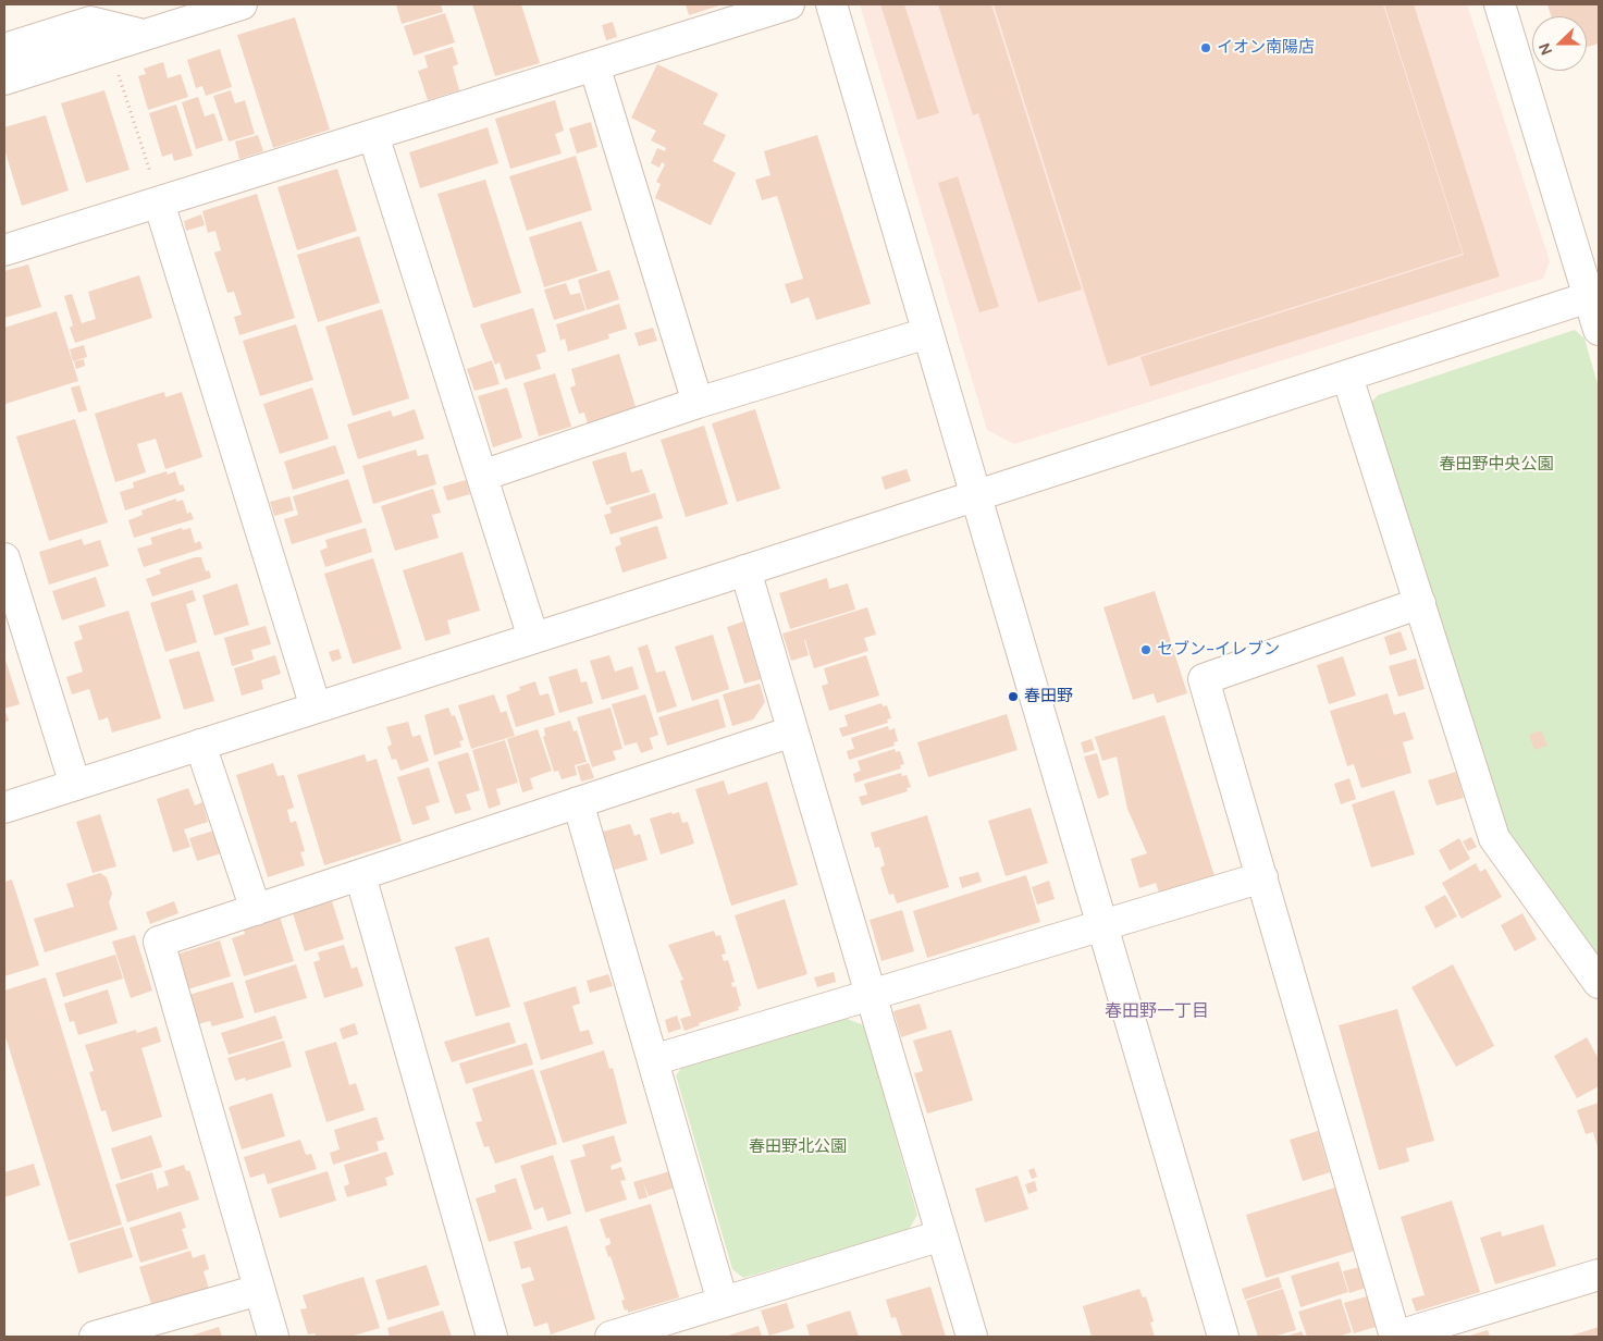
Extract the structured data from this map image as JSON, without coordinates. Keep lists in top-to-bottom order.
{
  "districts": ["春田野一丁目"],
  "parks": ["春田野中央公園", "春田野北公園"],
  "places": ["イオン南陽店", "セブン-イレブン", "春田野"],
  "north": "left"
}
